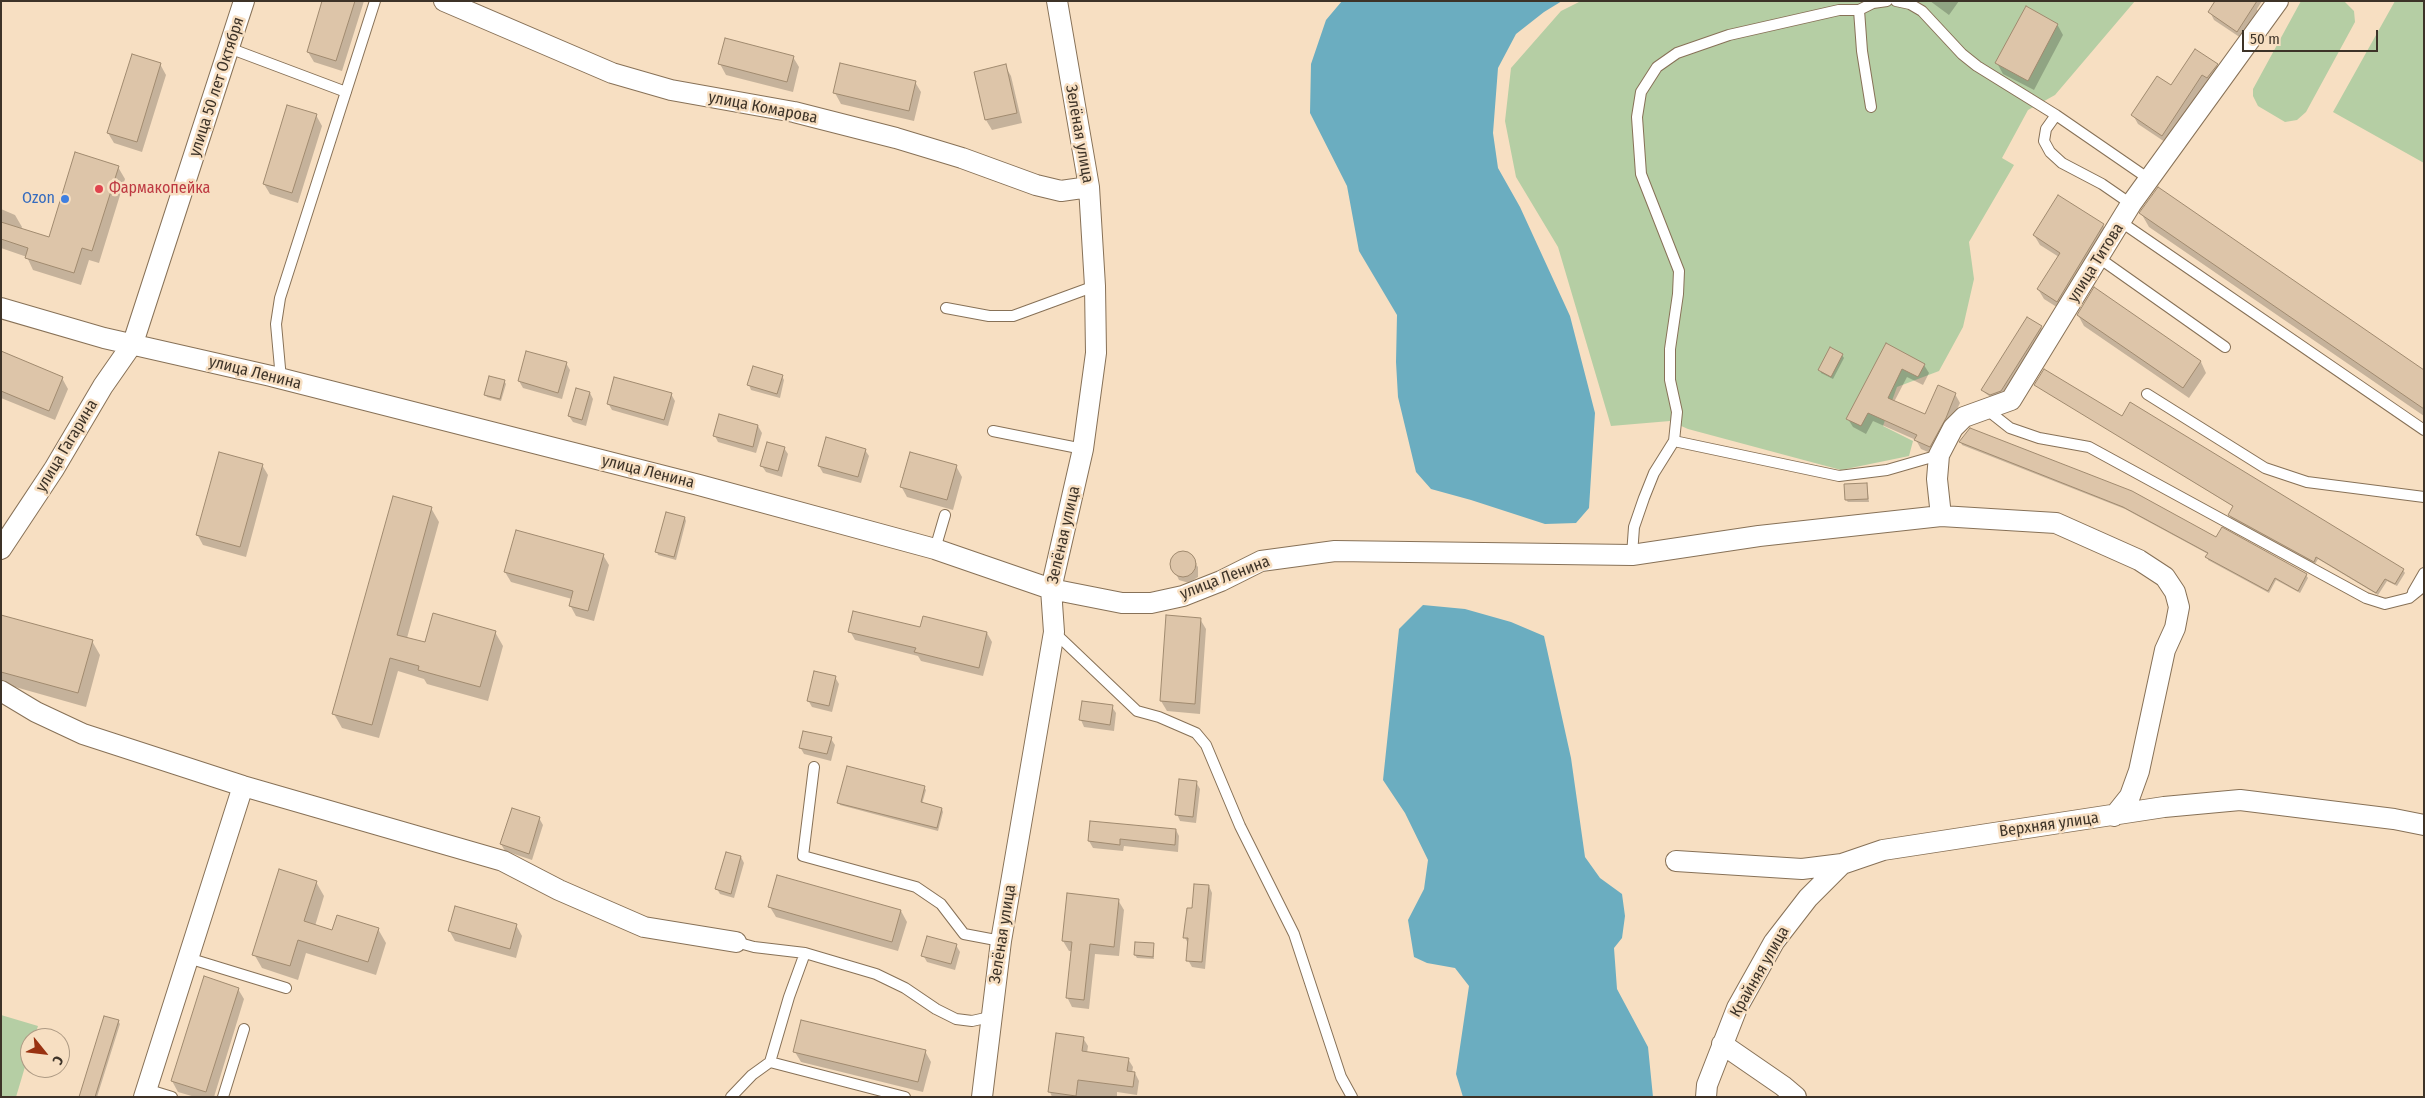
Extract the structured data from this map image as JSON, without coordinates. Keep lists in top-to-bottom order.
{
  "streets": {
    "street": [
      "улица 50 лет Октября",
      "улица Комарова",
      "Зелёная улица",
      "улица Титова",
      "улица Ленина",
      "улица Гагарина",
      "Верхняя улица",
      "Крайняя улица"
    ]
  },
  "crossings": [
    ["улица 50 лет Октября", "улица Ленина"],
    ["улица 50 лет Октября", "улица Гагарина"],
    ["улица Комарова", "Зелёная улица"],
    ["Зелёная улица", "улица Ленина"],
    ["улица Титова", "улица Ленина"],
    ["улица Ленина", "улица Гагарина"],
    ["улица Ленина", "Верхняя улица"],
    ["Верхняя улица", "Крайняя улица"]
  ],
  "places": ["Фармакопейка", "Ozon"],
  "scale_bar": "50 m",
  "north": "bottom right"
}
